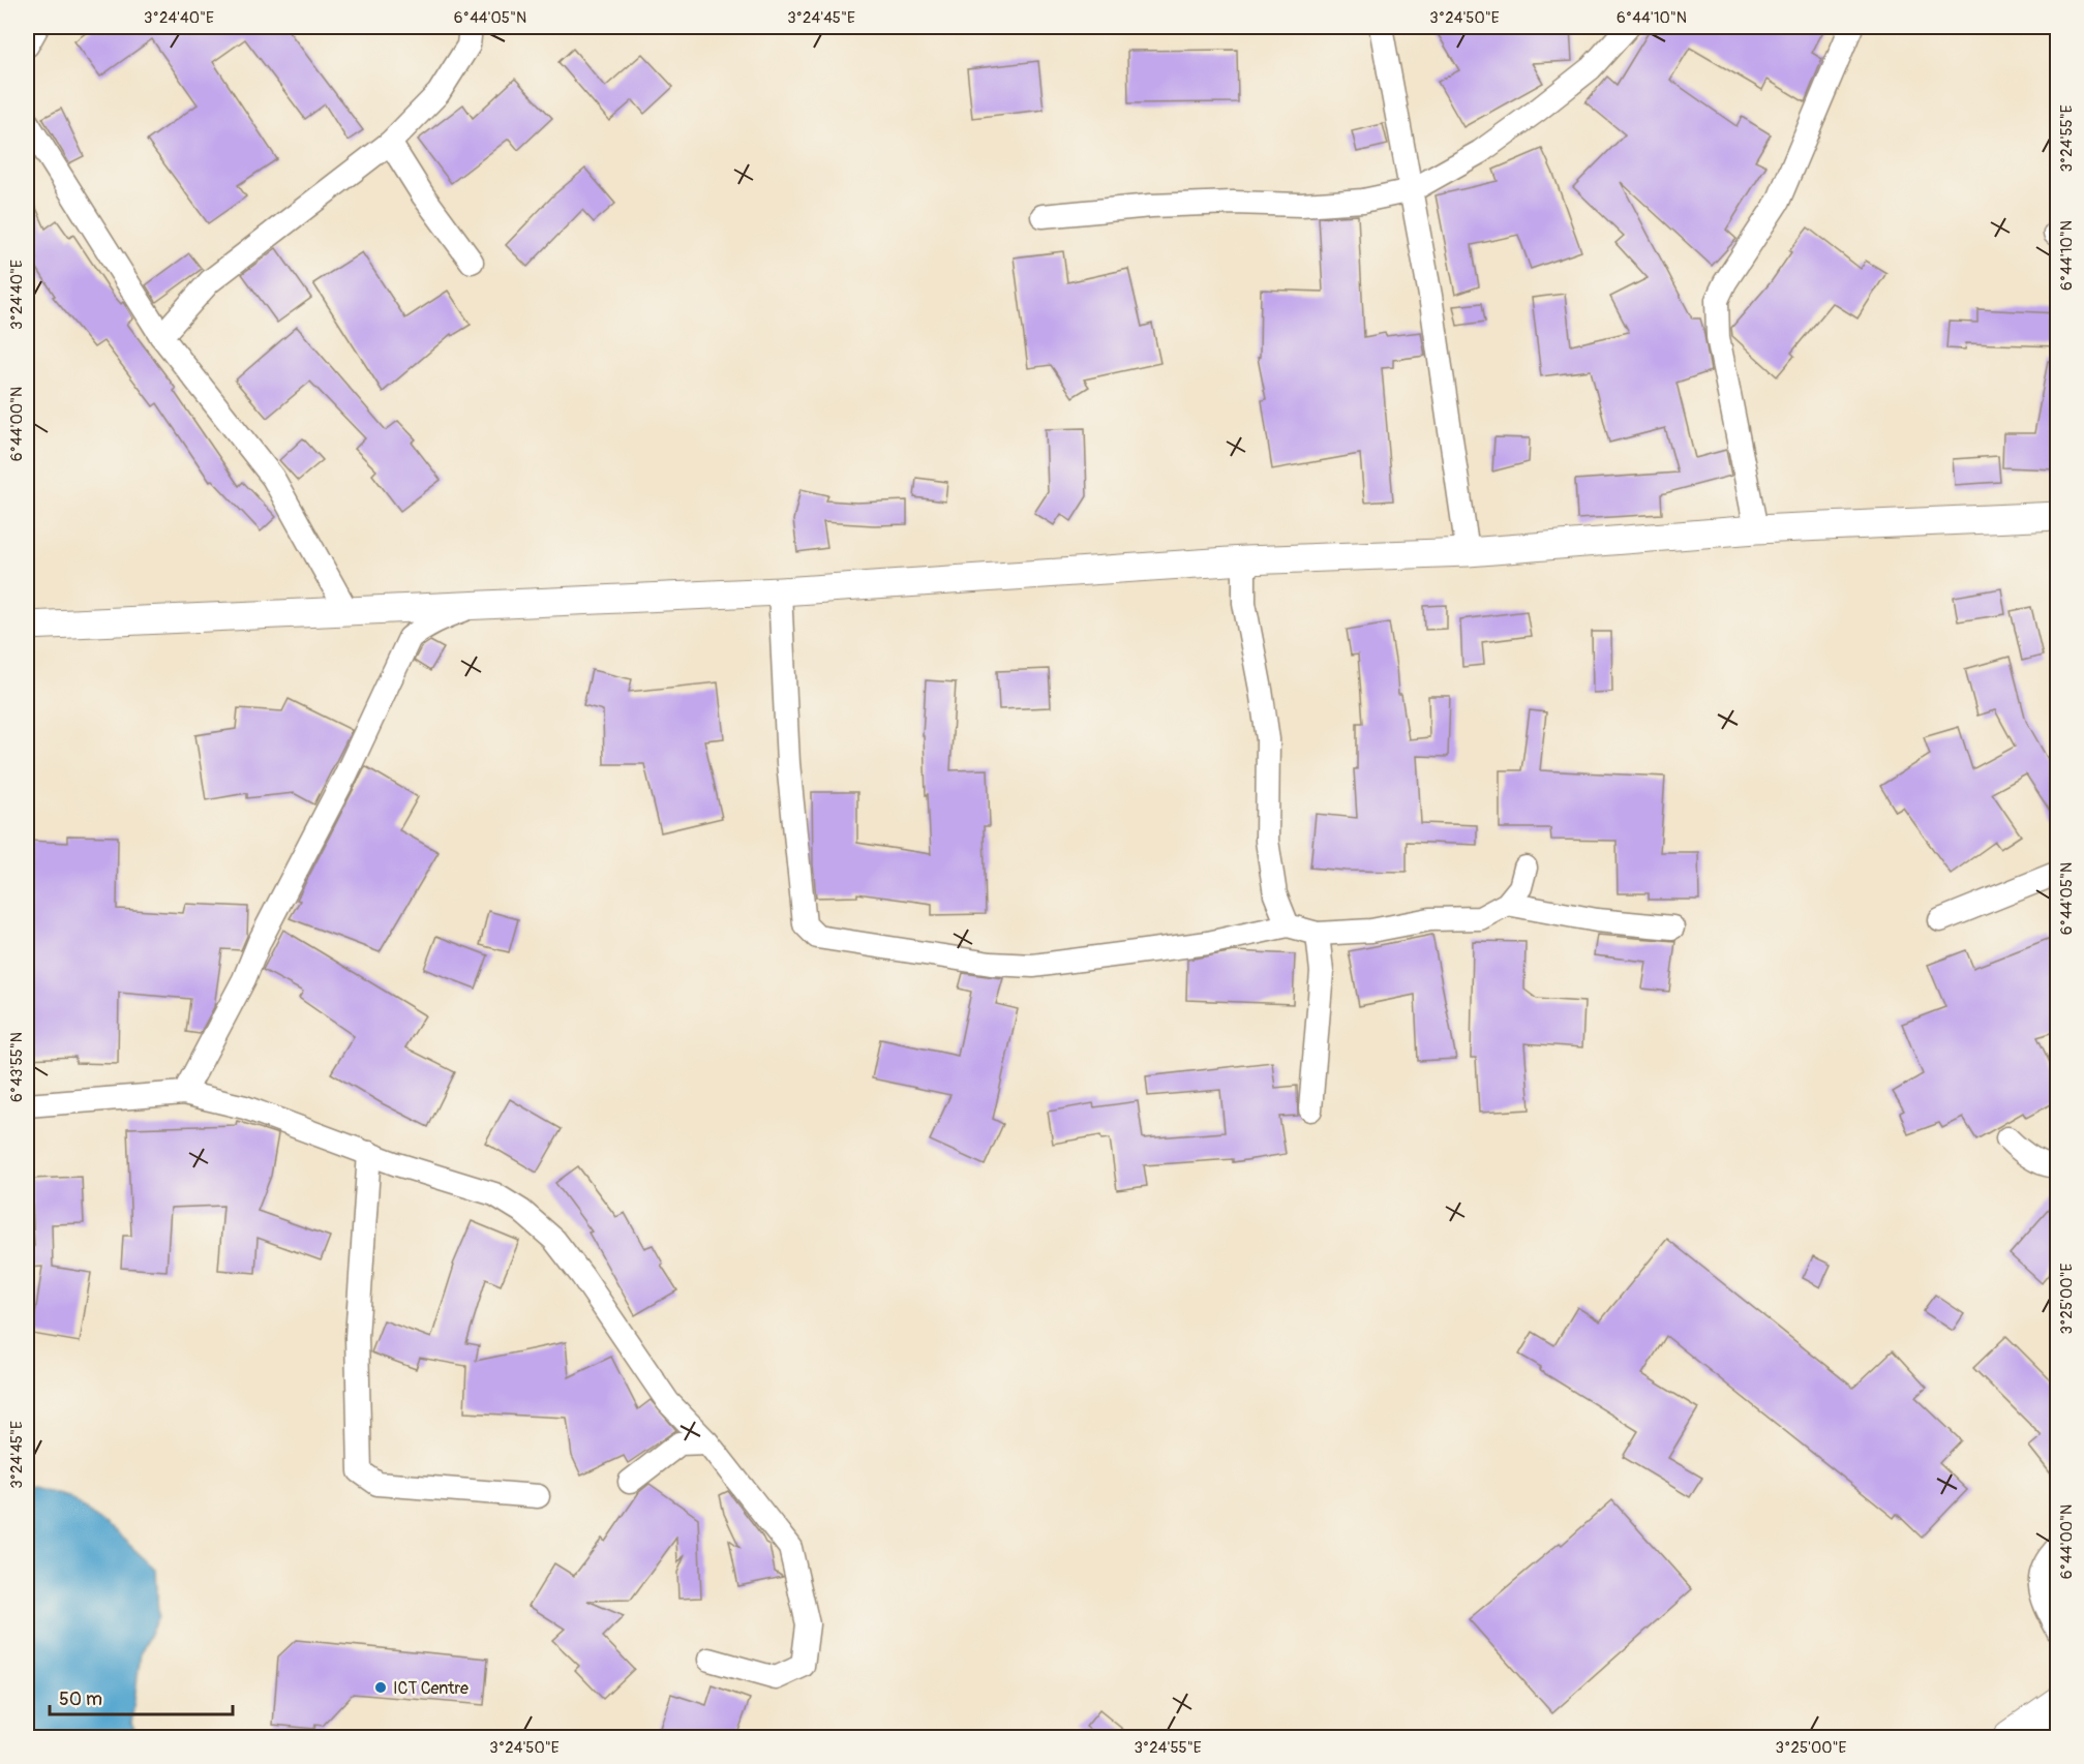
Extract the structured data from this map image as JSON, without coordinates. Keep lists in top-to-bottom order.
{
  "places": ["ICT Centre"],
  "scale_bar": "50 m",
  "coordinates": [
    "3°24'40\"E",
    "6°44'05\"N",
    "3°24'45\"E",
    "3°24'50\"E",
    "6°44'10\"N",
    "3°24'55\"E",
    "6°44'00\"N",
    "6°43'55\"N",
    "3°25'00\"E"
  ]
}
